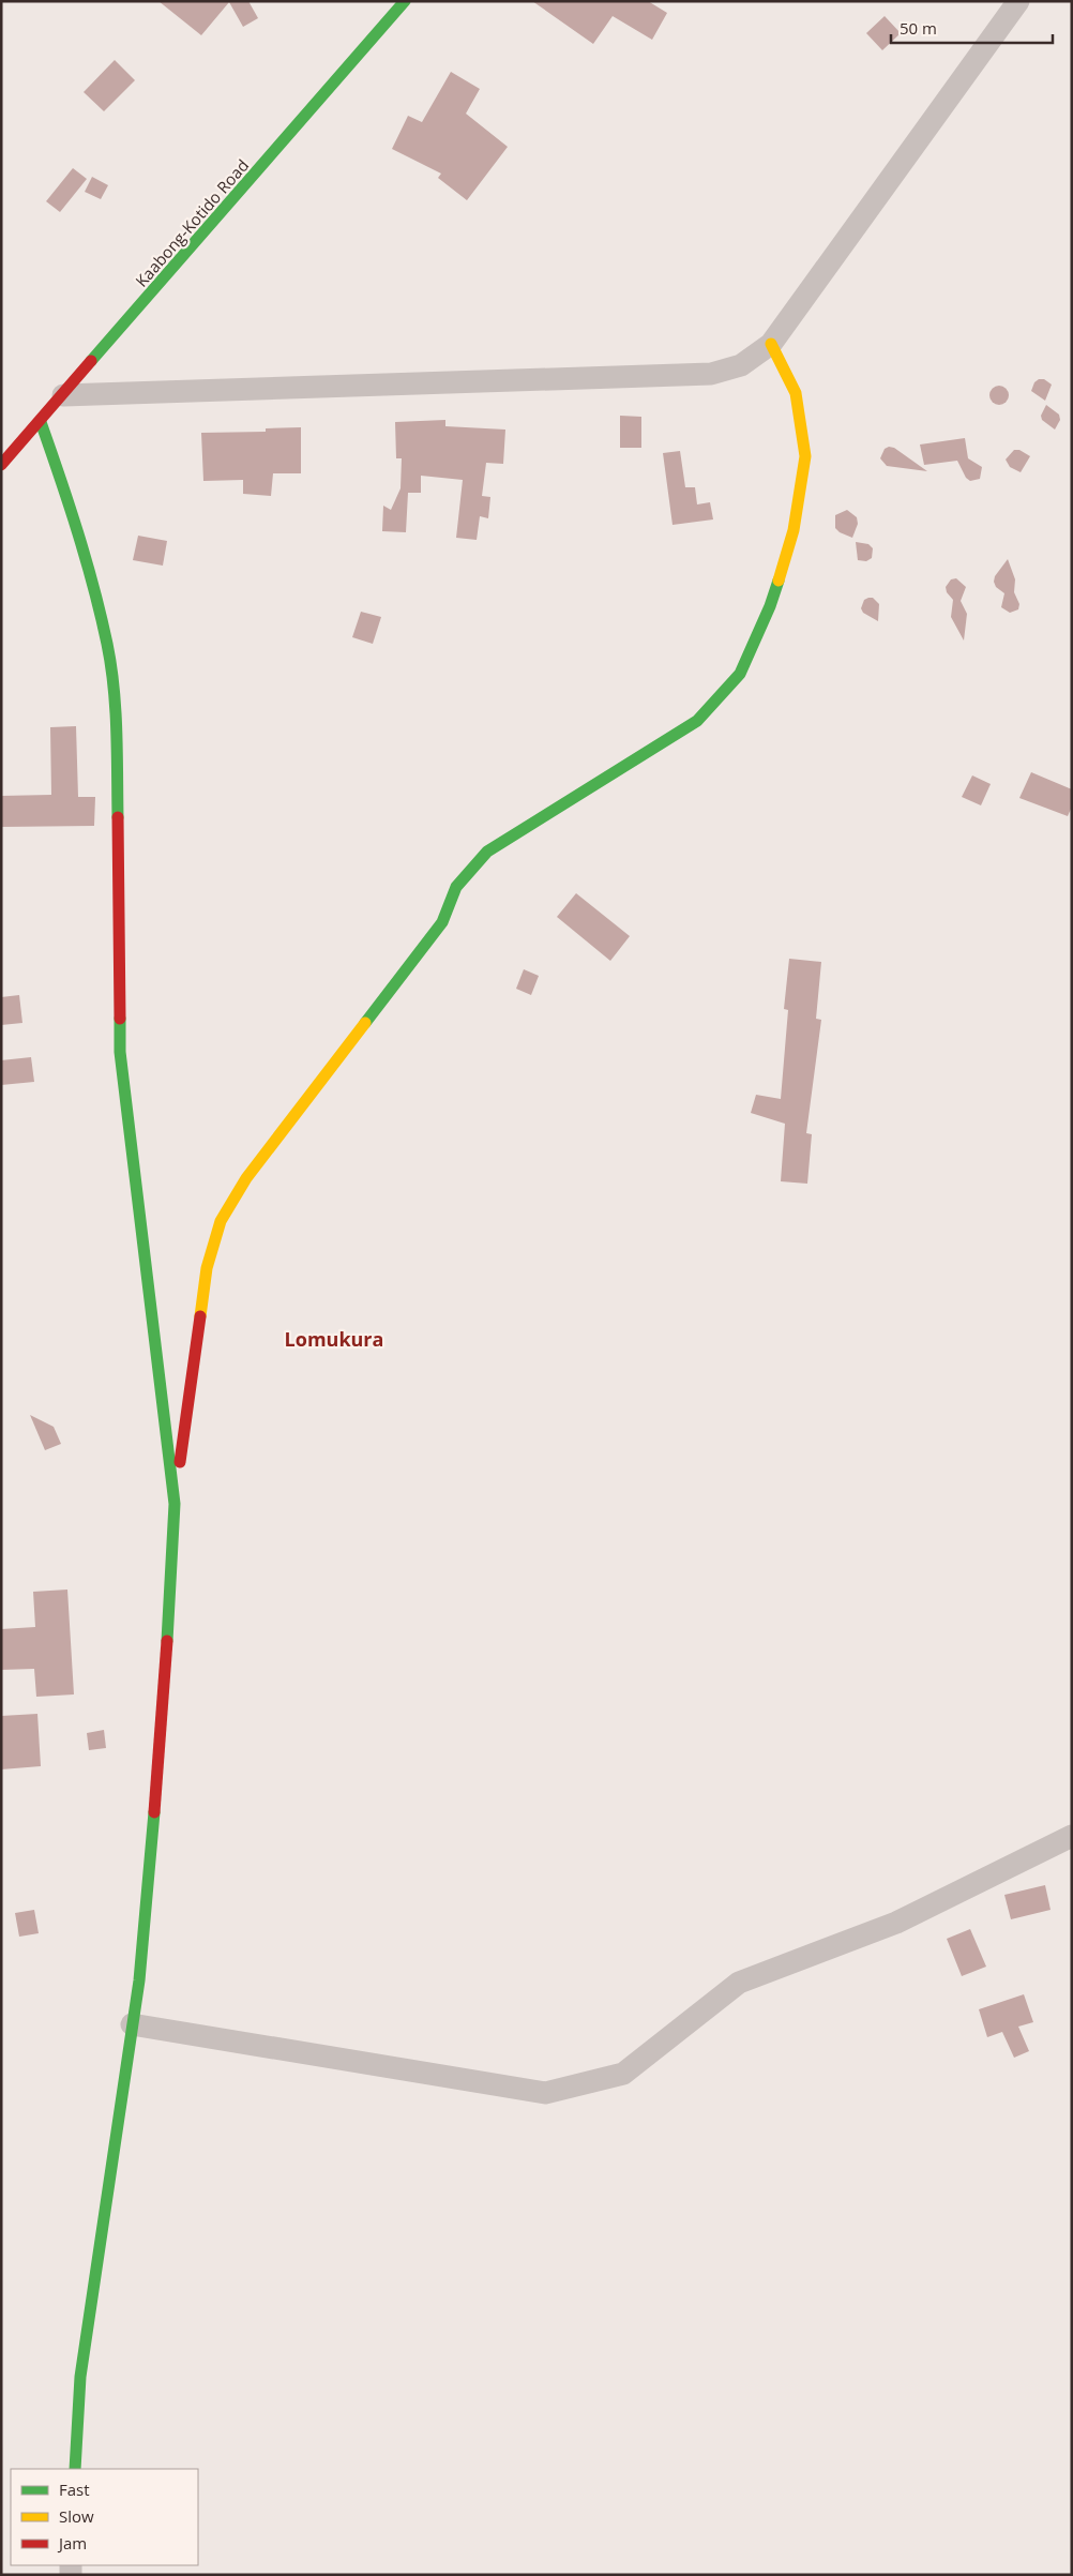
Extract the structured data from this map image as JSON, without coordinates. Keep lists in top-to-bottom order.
{
  "streets": {
    "street": ["Kaabong-Kotido Road"]
  },
  "districts": ["Lomukura"],
  "legend": ["Fast", "Slow", "Jam"],
  "scale_bar": "50 m"
}
